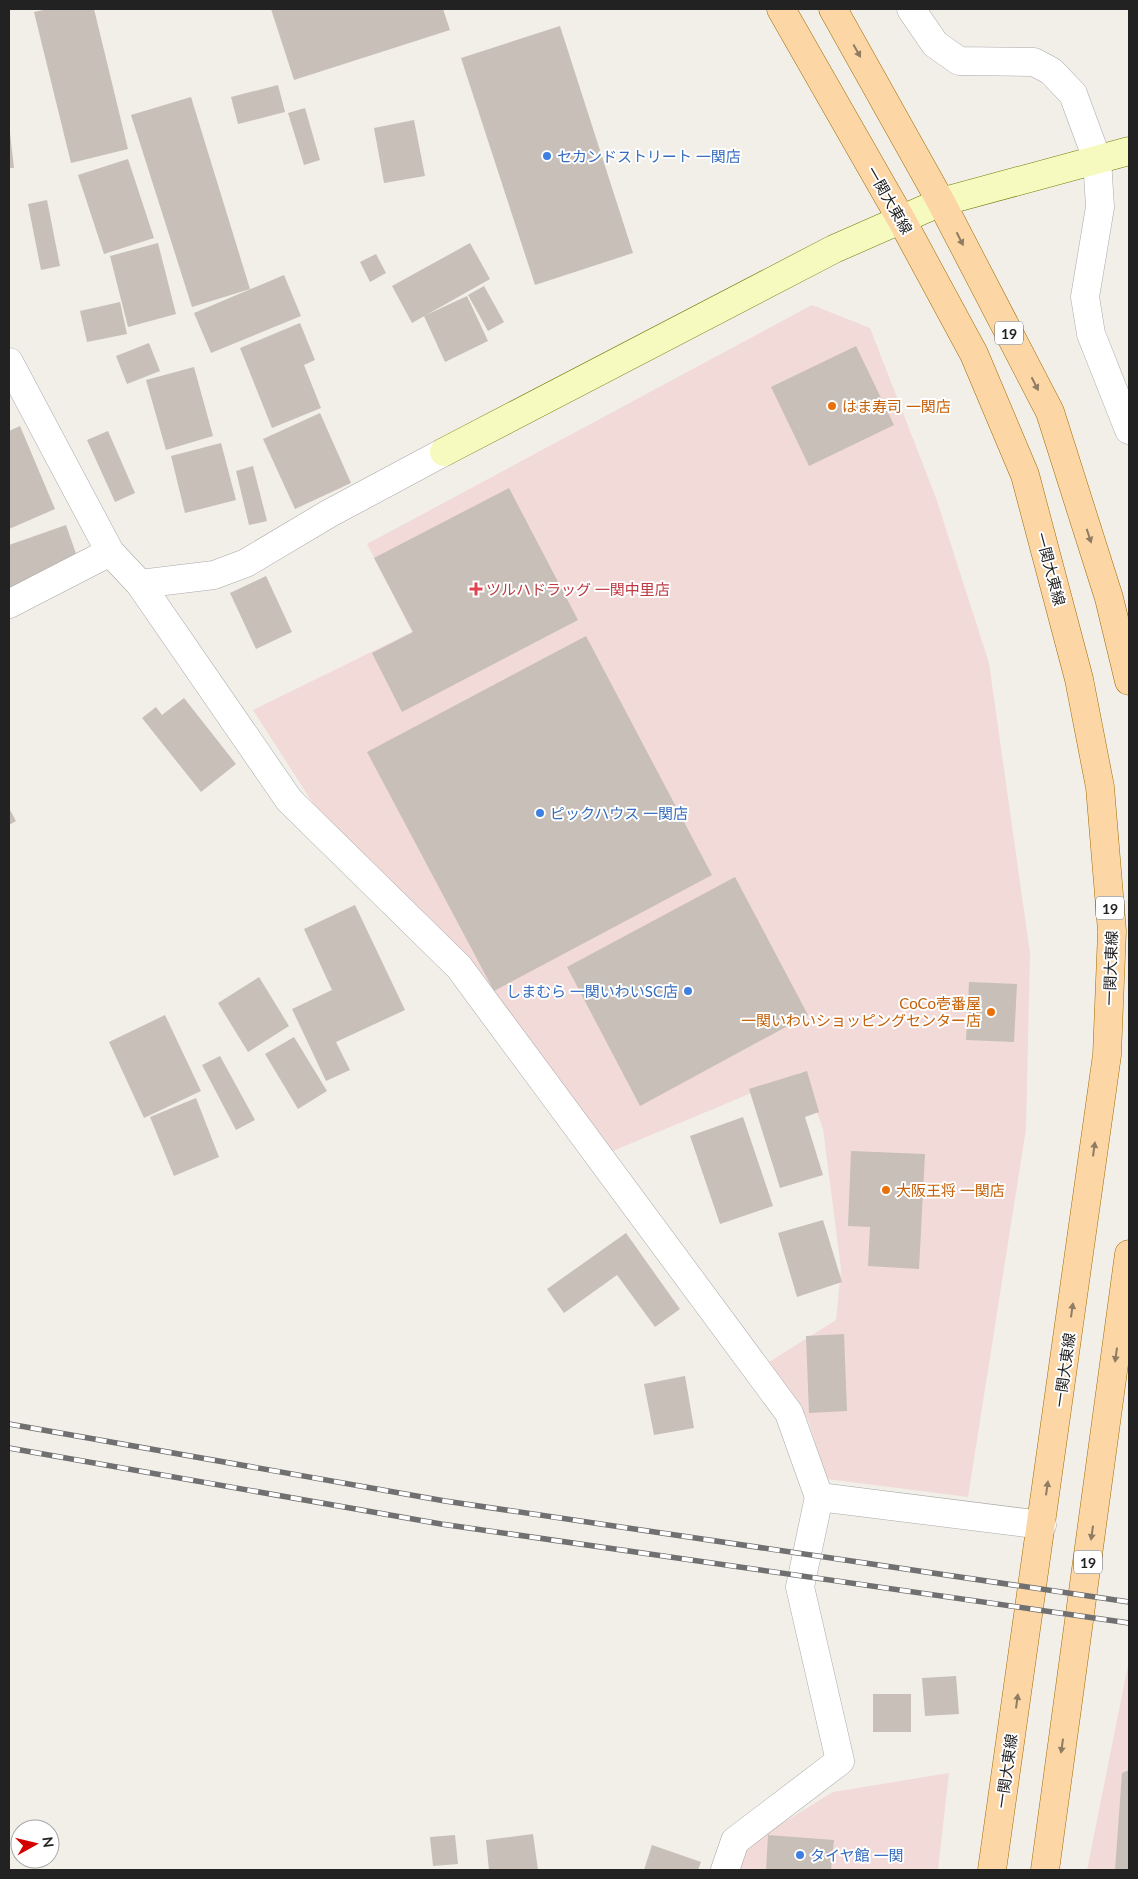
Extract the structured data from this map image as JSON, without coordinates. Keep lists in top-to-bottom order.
{
  "streets": {
    "main road": ["一関大東線", "19"]
  },
  "places": {
    "other": [
      "セカンドストリート 一関店",
      "はま寿司 一関店",
      "ピックハウス 一関店",
      "しまむら 一関いわいSC店",
      "CoCo壱番屋 一関いわいショッピングセンター店",
      "大阪王将 一関店",
      "タイヤ館 一関"
    ],
    "health": ["ツルハドラッグ 一関中里店"]
  },
  "north": "right"
}
